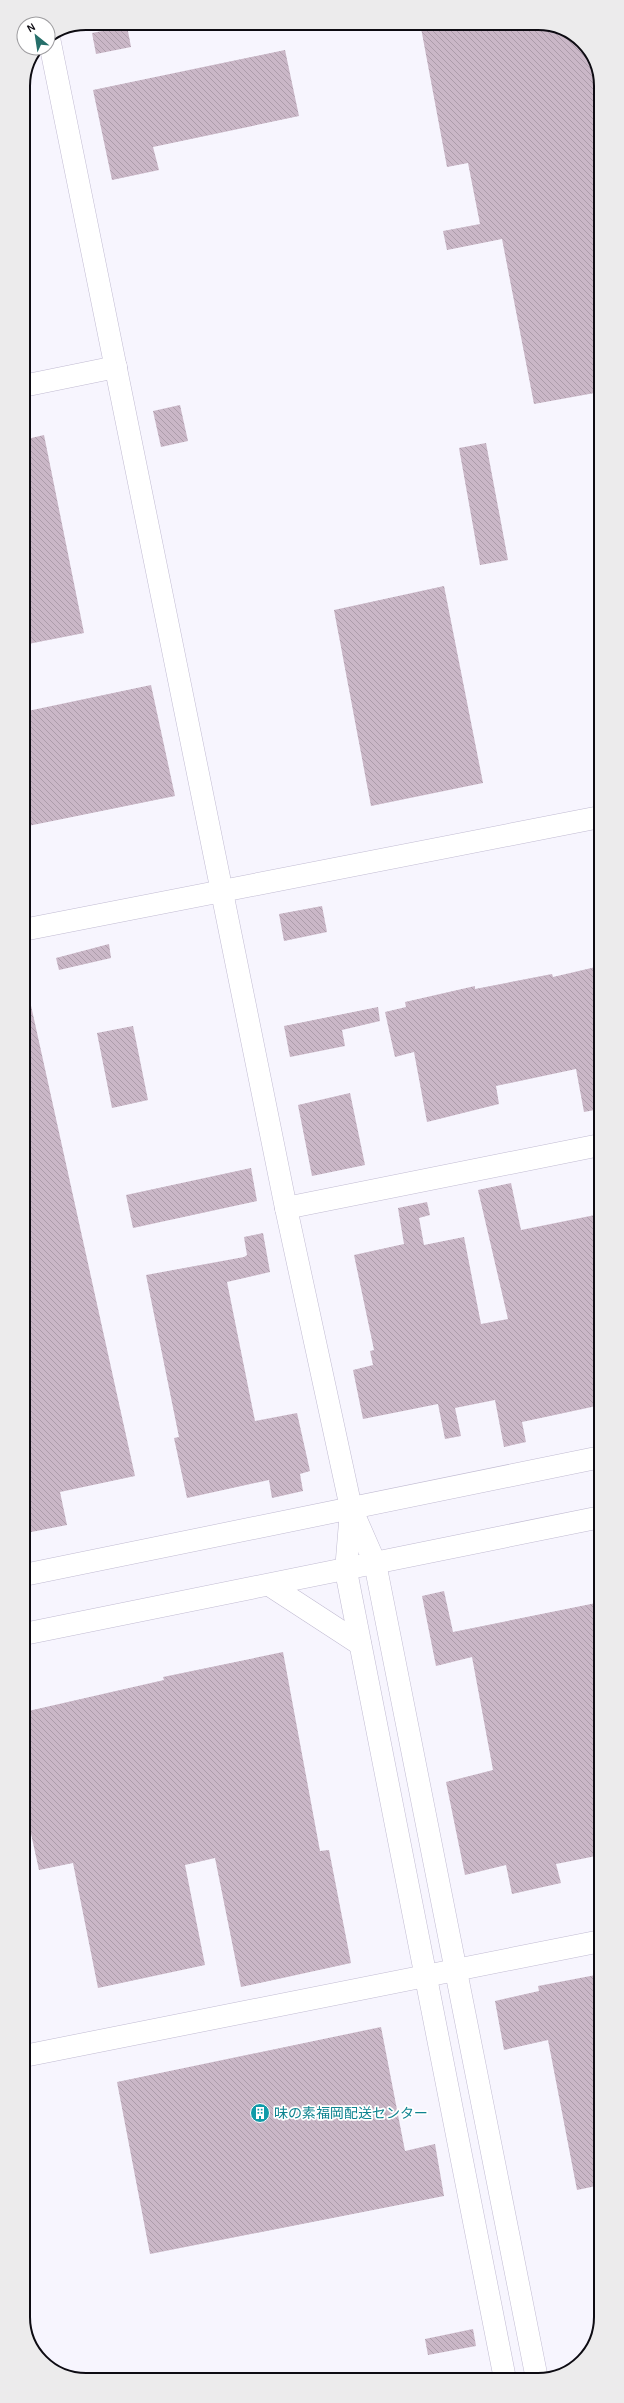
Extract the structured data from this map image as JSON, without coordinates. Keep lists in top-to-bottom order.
{
  "places": {
    "building": ["味の素福岡配送センター"]
  },
  "north": "top left"
}
